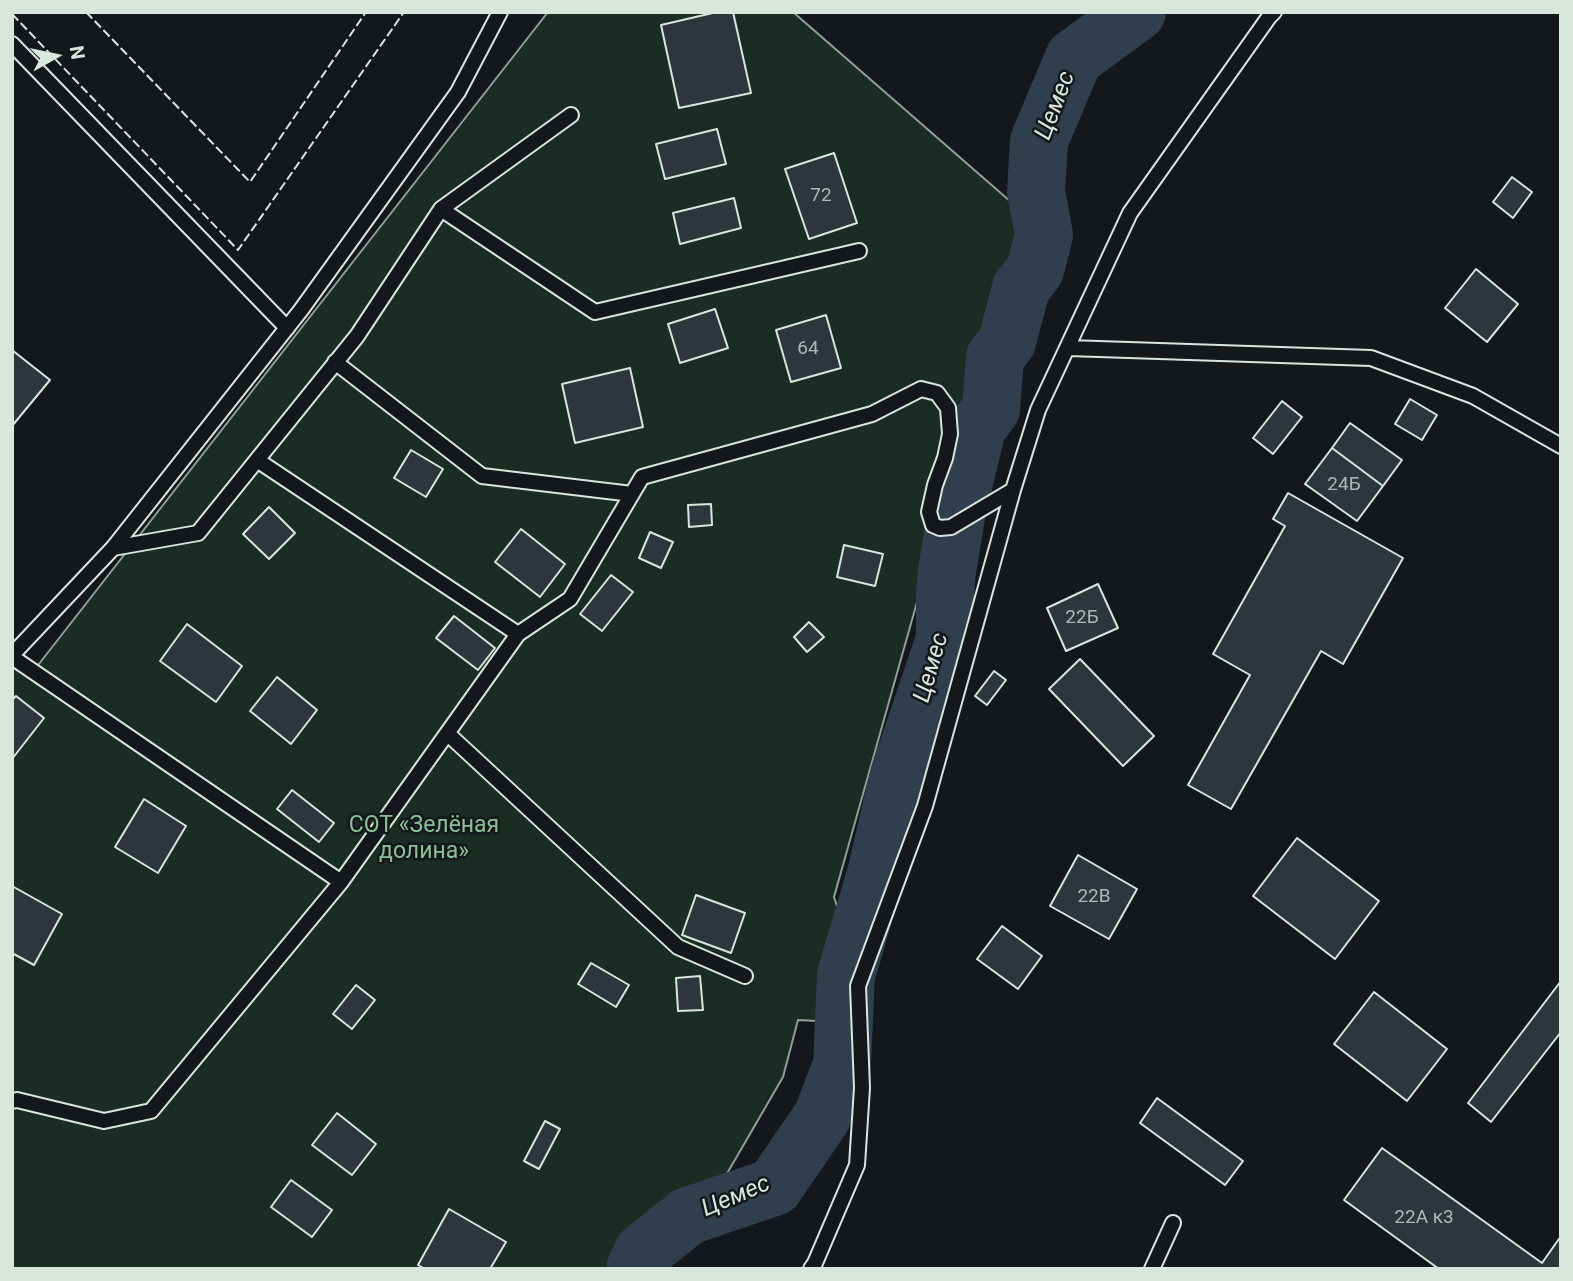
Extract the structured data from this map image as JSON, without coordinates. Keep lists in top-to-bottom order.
{
  "water": ["Цемес"],
  "parks": ["СОТ «Зелёная долина»"],
  "house_numbers": [
    "72",
    "64",
    "24Б",
    "22Б",
    "22В",
    "22А к3"
  ],
  "north": "right"
}
